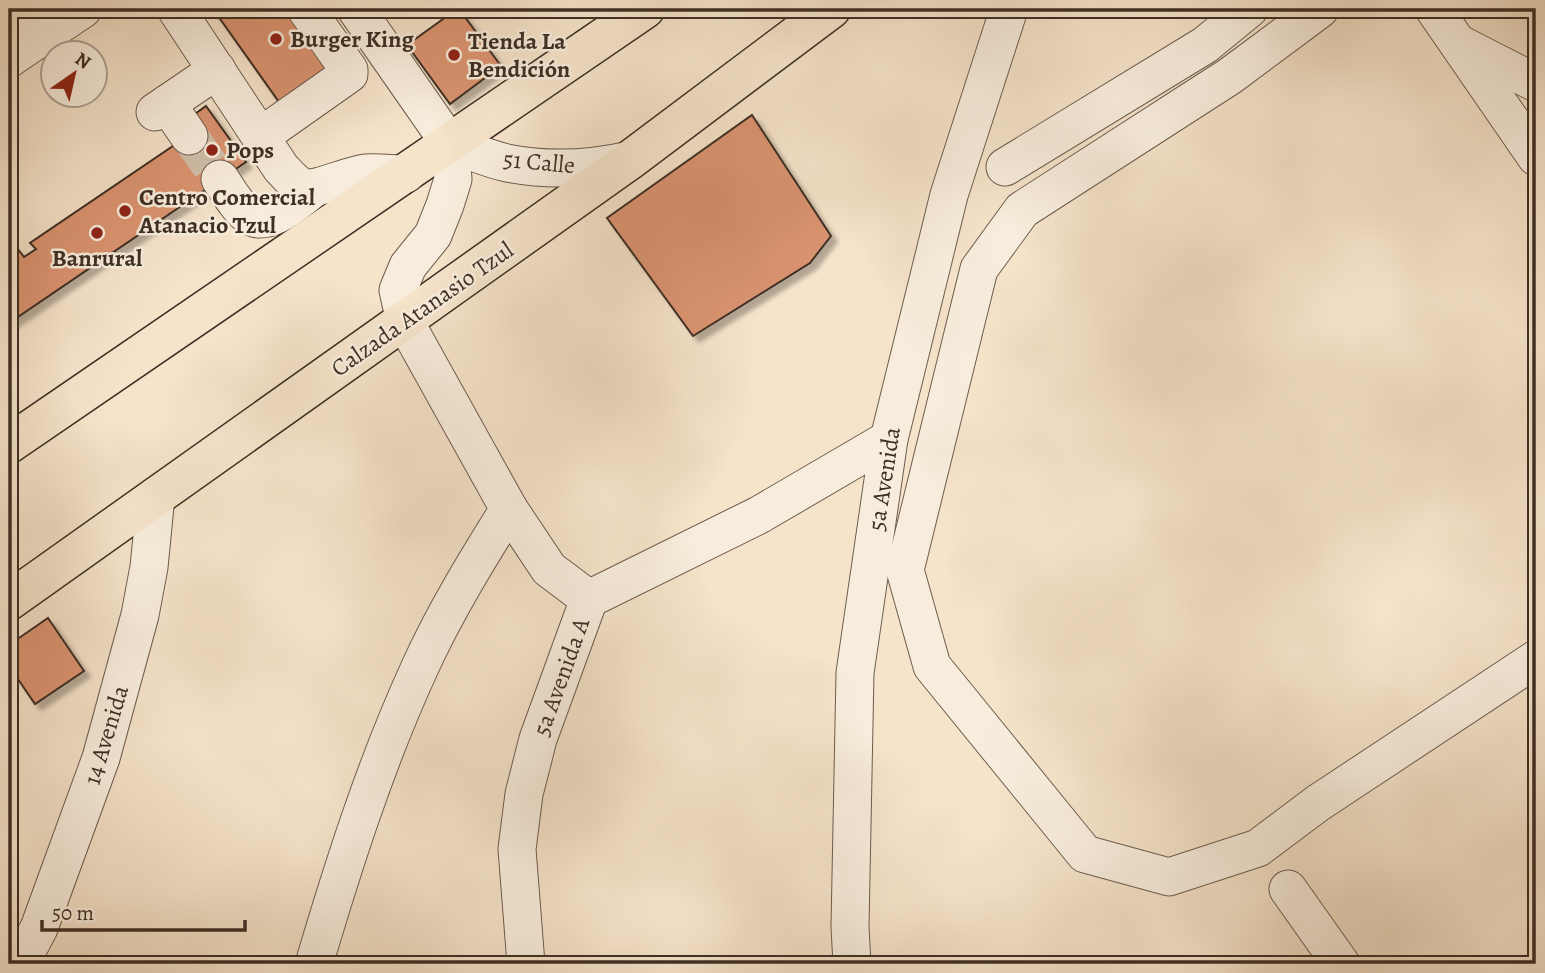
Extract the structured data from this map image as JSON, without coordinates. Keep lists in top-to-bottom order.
{
  "streets": {
    "main road": ["Calzada Atanasio Tzul"],
    "street": [
      "51 Calle",
      "5a Avenida",
      "5a Avenida A",
      "14 Avenida"
    ]
  },
  "crossings": [
    ["51 Calle", "Calzada Atanasio Tzul"],
    ["Calzada Atanasio Tzul", "5a Avenida A"],
    ["Calzada Atanasio Tzul", "14 Avenida"]
  ],
  "places": [
    "Burger King",
    "Tienda La Bendición",
    "Pops",
    "Centro Comercial Atanacio Tzul",
    "Banrural"
  ],
  "scale_bar": "50 m",
  "north": "top right"
}
